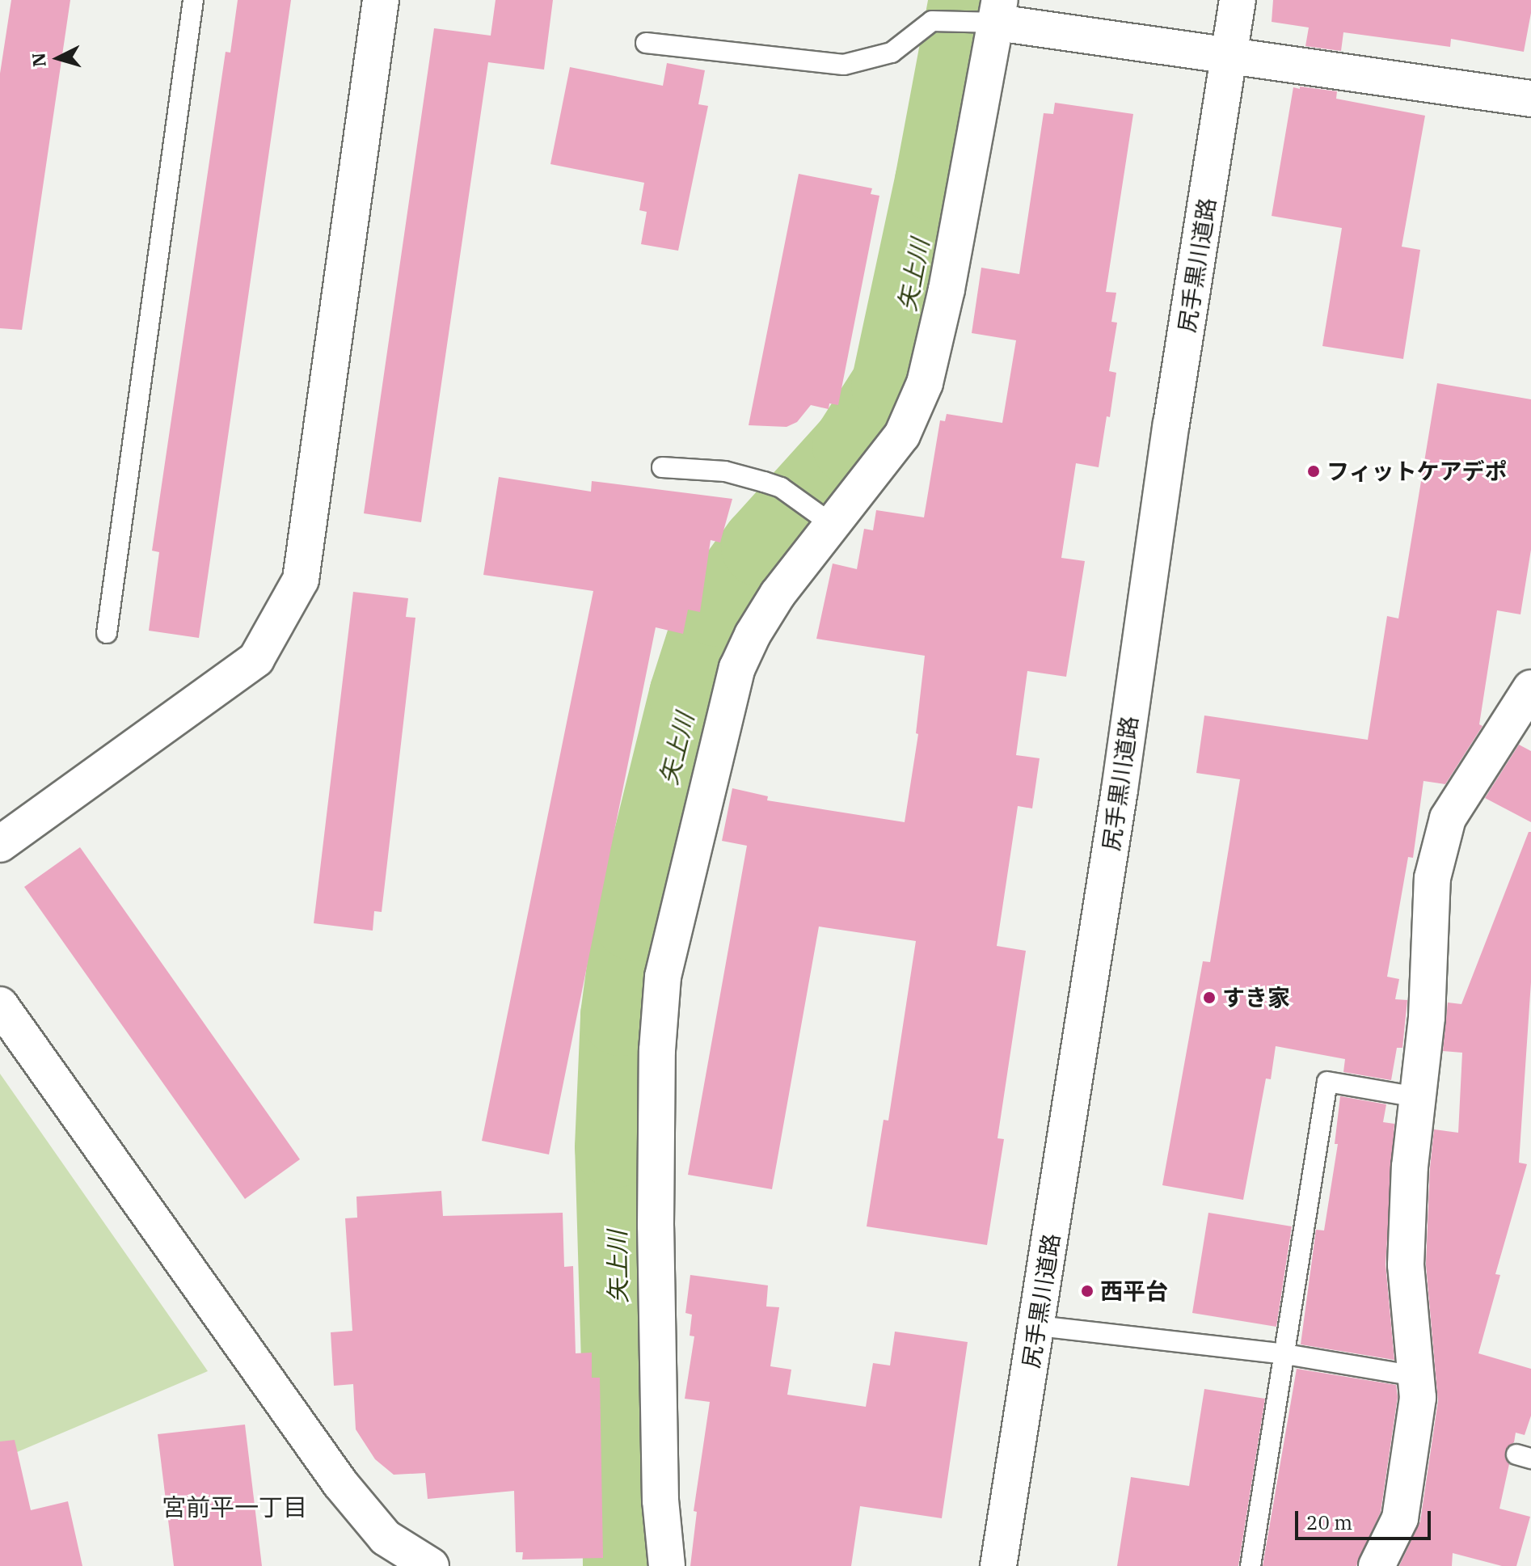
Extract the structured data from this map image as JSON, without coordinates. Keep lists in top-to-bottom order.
{
  "streets": {
    "street": ["尻手黒川道路"]
  },
  "districts": ["宮前平一丁目"],
  "water": ["矢上川"],
  "places": ["フィットケアデポ", "すき家", "西平台"],
  "scale_bar": "20 m",
  "north": "left"
}
